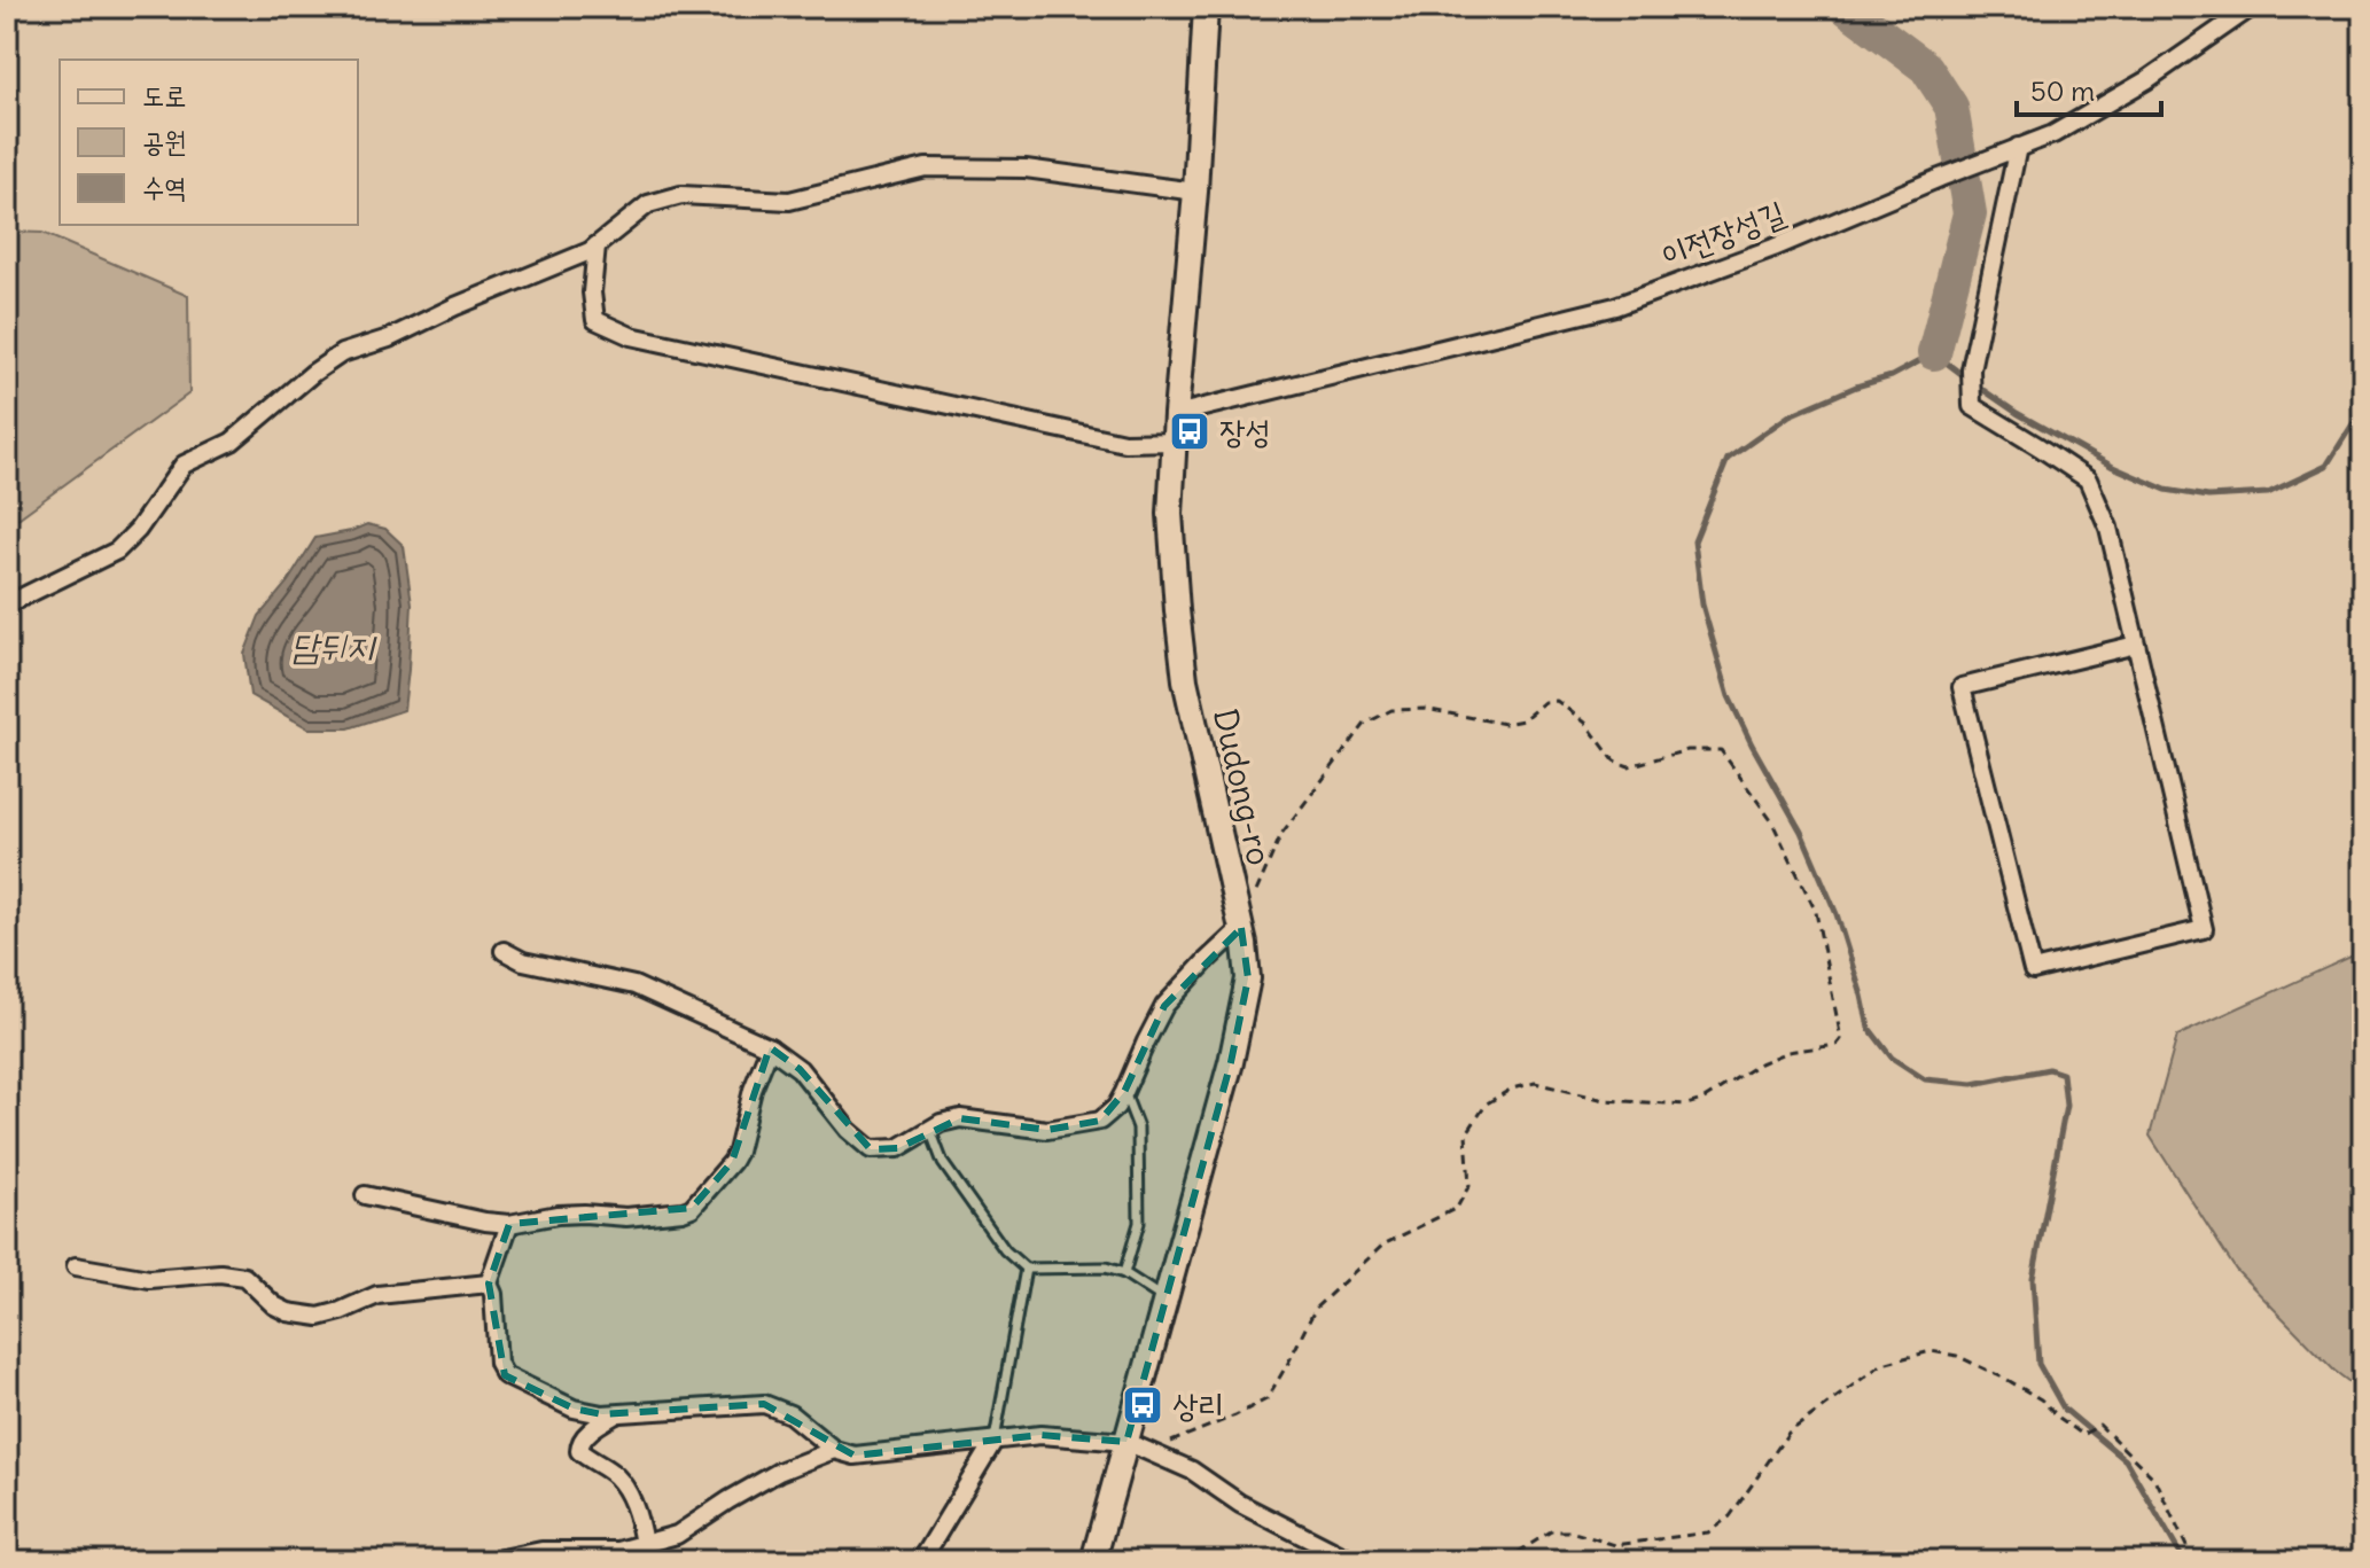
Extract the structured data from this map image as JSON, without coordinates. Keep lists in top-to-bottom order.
{
  "streets": {
    "main road": ["Dudong-ro"],
    "street": ["이전장성길"]
  },
  "crossings": [
    ["이전장성길", "Dudong-ro"]
  ],
  "water": ["담뒤지"],
  "places": {
    "bus stop": ["장성", "상리"]
  },
  "legend": ["도로", "공원", "수역"],
  "scale_bar": "50 m"
}
